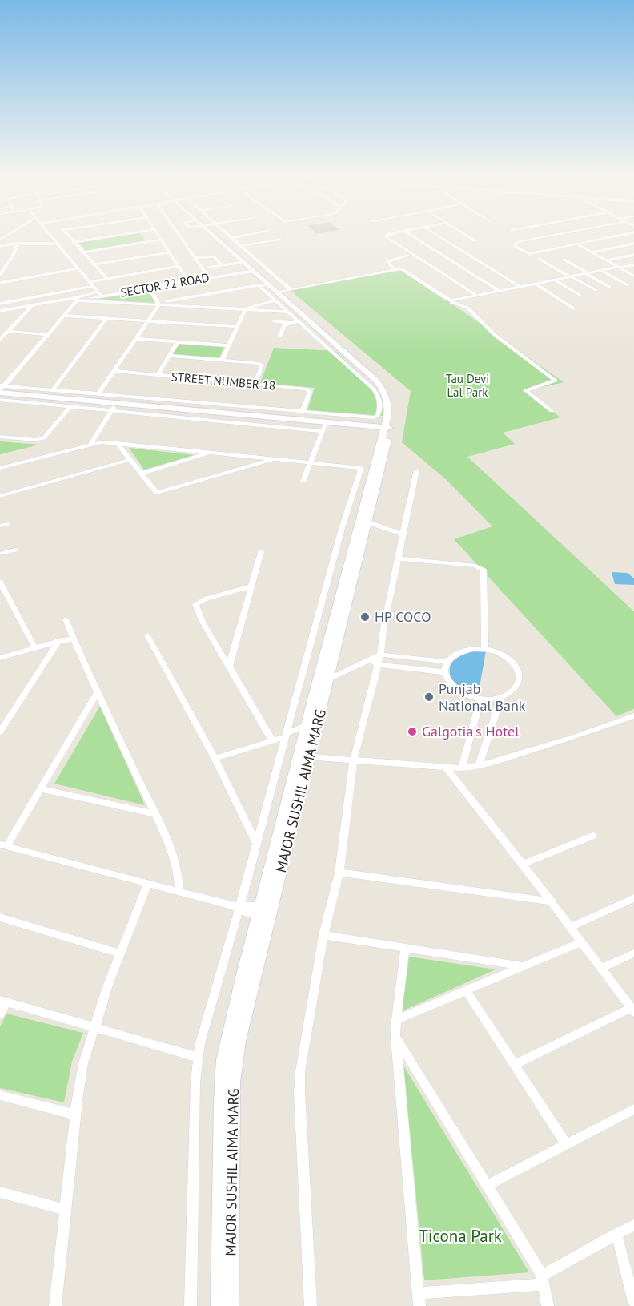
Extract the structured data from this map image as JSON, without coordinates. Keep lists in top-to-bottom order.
{
  "streets": {
    "street": ["SECTOR 22 ROAD", "STREET NUMBER 18", "MAJOR SUSHIL AIMA MARG"]
  },
  "crossings": [
    ["SECTOR 22 ROAD", "MAJOR SUSHIL AIMA MARG"]
  ],
  "parks": ["Tau Devi Lal Park", "Ticona Park"],
  "places": ["HP COCO", "Punjab National Bank", "Galgotia's Hotel"]
}
